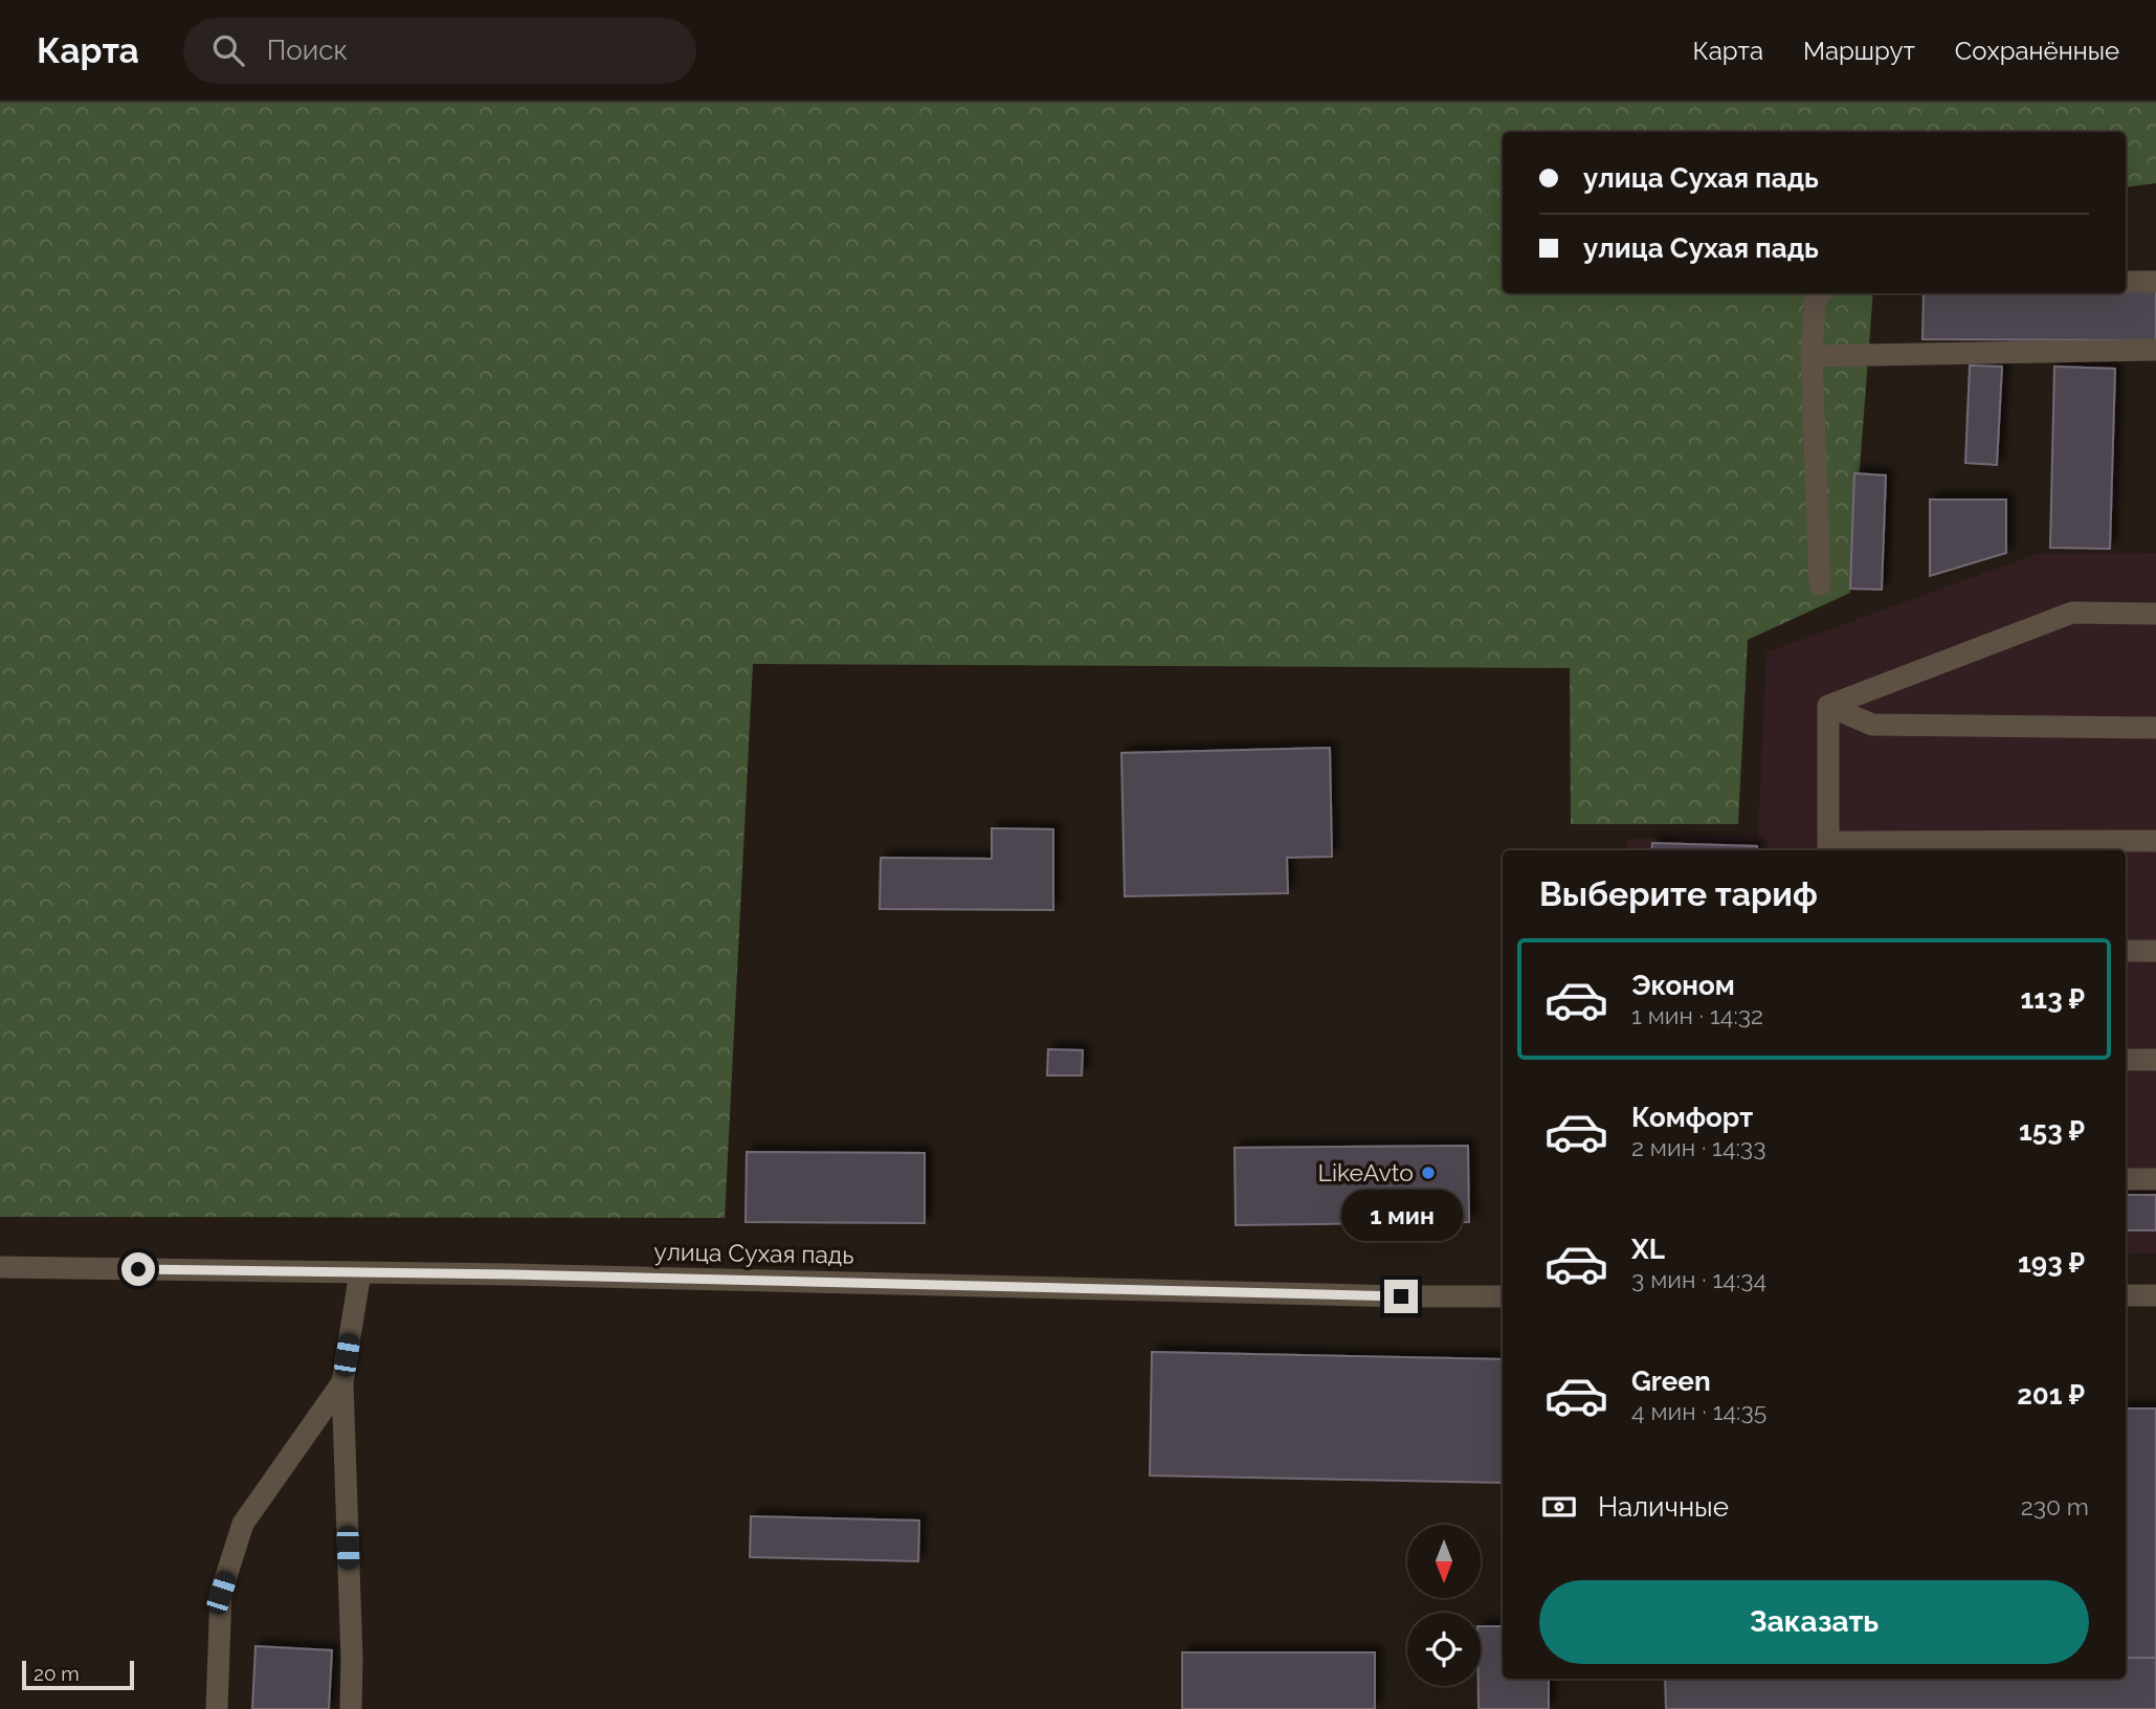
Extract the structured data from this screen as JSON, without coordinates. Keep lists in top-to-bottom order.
{
  "streets": {
    "street": ["улица Сухая падь"]
  },
  "places": ["LikeAvto"],
  "scale_bar": "20 m",
  "north": "bottom",
  "page": {
    "header": "Карта",
    "search": "Поиск",
    "nav": ["Карта", "Маршрут", "Сохранённые"],
    "banner": ["улица Сухая падь", "улица Сухая падь"],
    "heading": "Выберите тариф",
    "list": [
      {
        "name": "Эконом",
        "note": "1 мин · 14:32",
        "value": "113 ₽"
      },
      {
        "name": "Комфорт",
        "note": "2 мин · 14:33",
        "value": "153 ₽"
      },
      {
        "name": "XL",
        "note": "3 мин · 14:34",
        "value": "193 ₽"
      },
      {
        "name": "Green",
        "note": "4 мин · 14:35",
        "value": "201 ₽"
      }
    ],
    "bubble": "1 мин",
    "pay": ["Наличные", "230 m"],
    "buttons": "Заказать",
    "scale": "20 m"
  }
}
